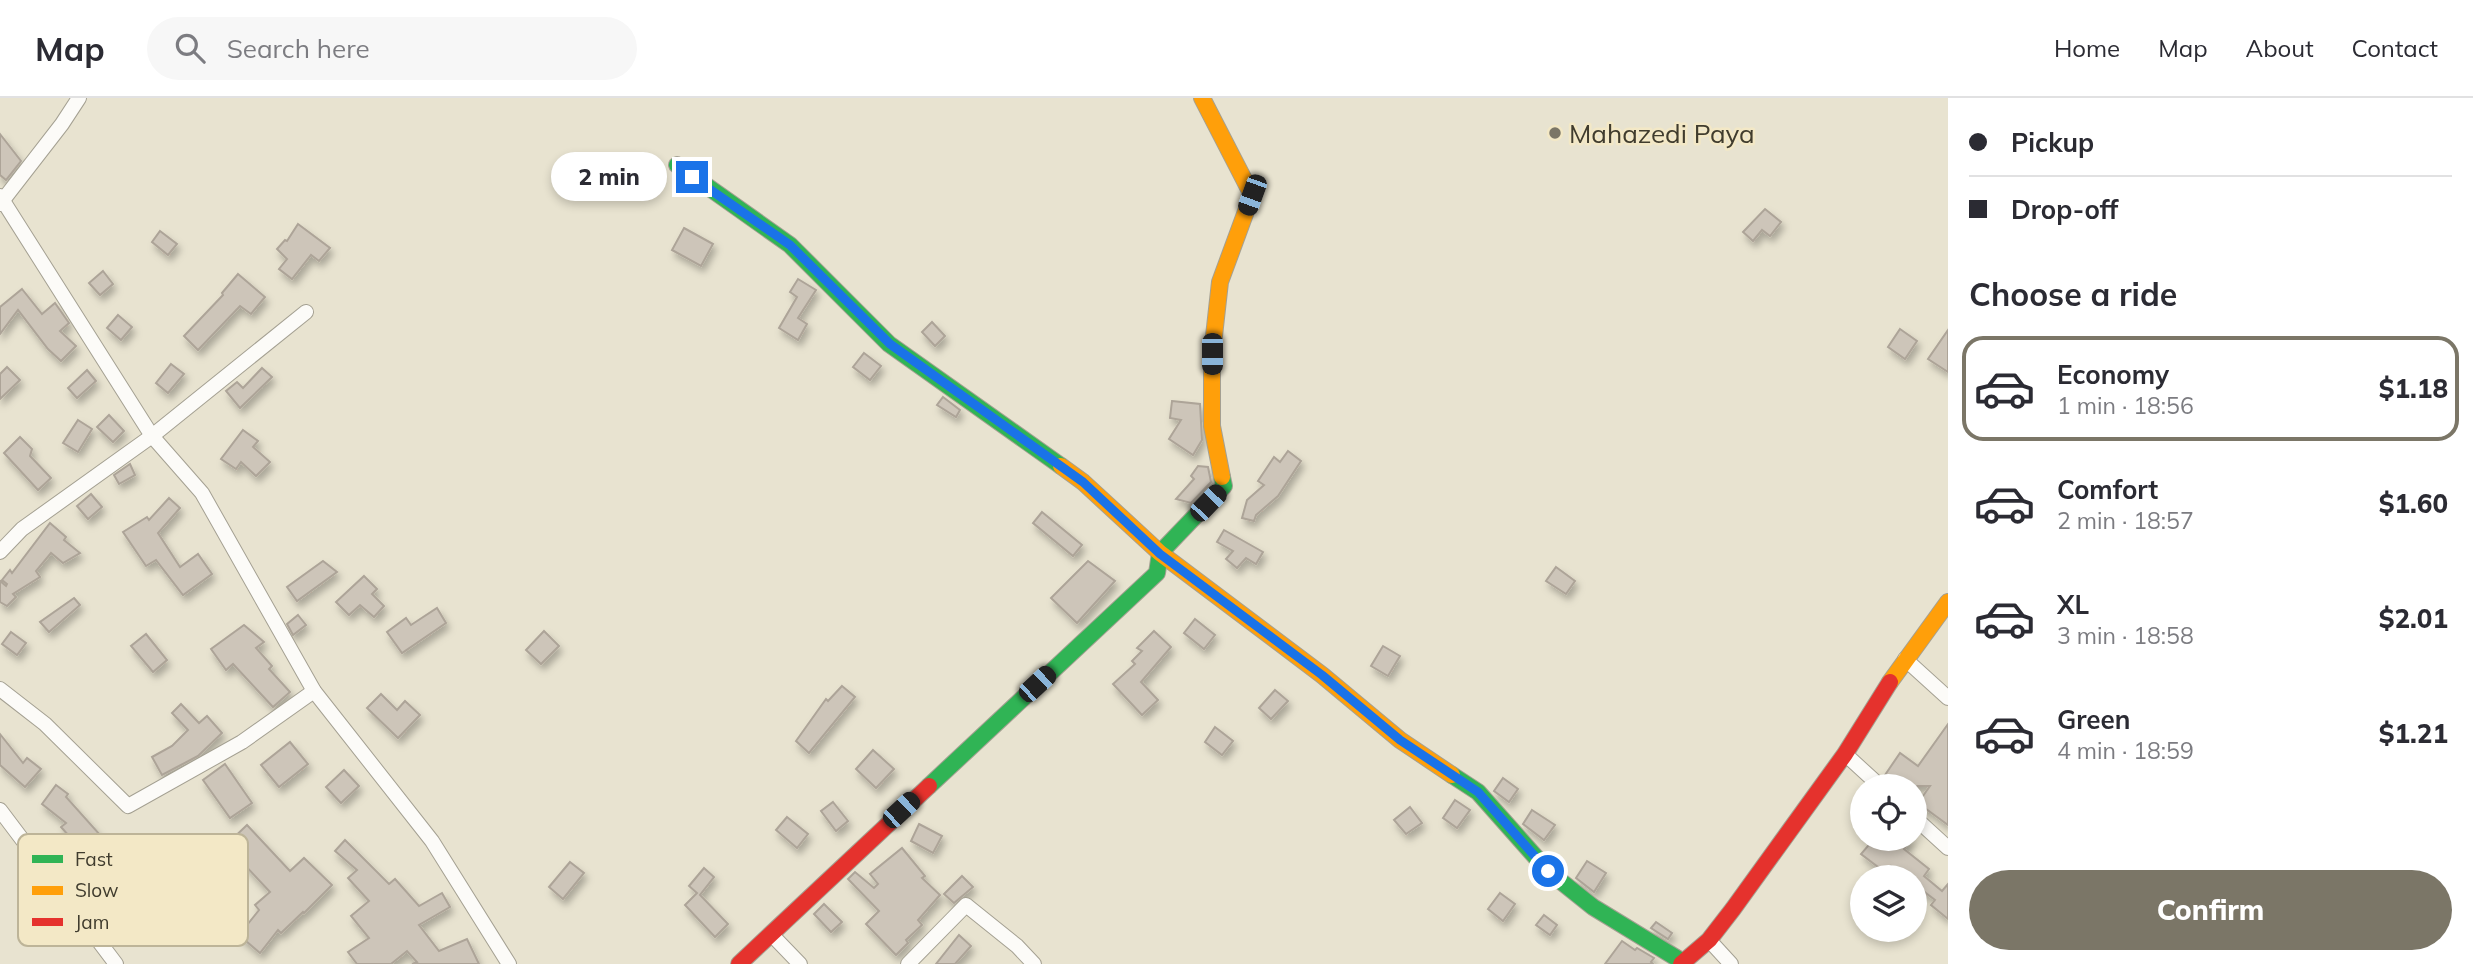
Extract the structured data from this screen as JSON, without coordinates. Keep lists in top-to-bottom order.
{
  "places": ["Mahazedi Paya"],
  "legend": ["Fast", "Slow", "Jam"],
  "page": {
    "header": "Map",
    "search": "Search here",
    "nav": [
      "Home",
      "Map",
      "About",
      "Contact"
    ],
    "banner": ["Pickup", "Drop-off"],
    "bubble": "2 min",
    "heading": "Choose a ride",
    "list": [
      {
        "name": "Economy",
        "note": "1 min · 18:56",
        "value": "$1.18"
      },
      {
        "name": "Comfort",
        "note": "2 min · 18:57",
        "value": "$1.60"
      },
      {
        "name": "XL",
        "note": "3 min · 18:58",
        "value": "$2.01"
      },
      {
        "name": "Green",
        "note": "4 min · 18:59",
        "value": "$1.21"
      }
    ],
    "buttons": "Confirm"
  }
}
